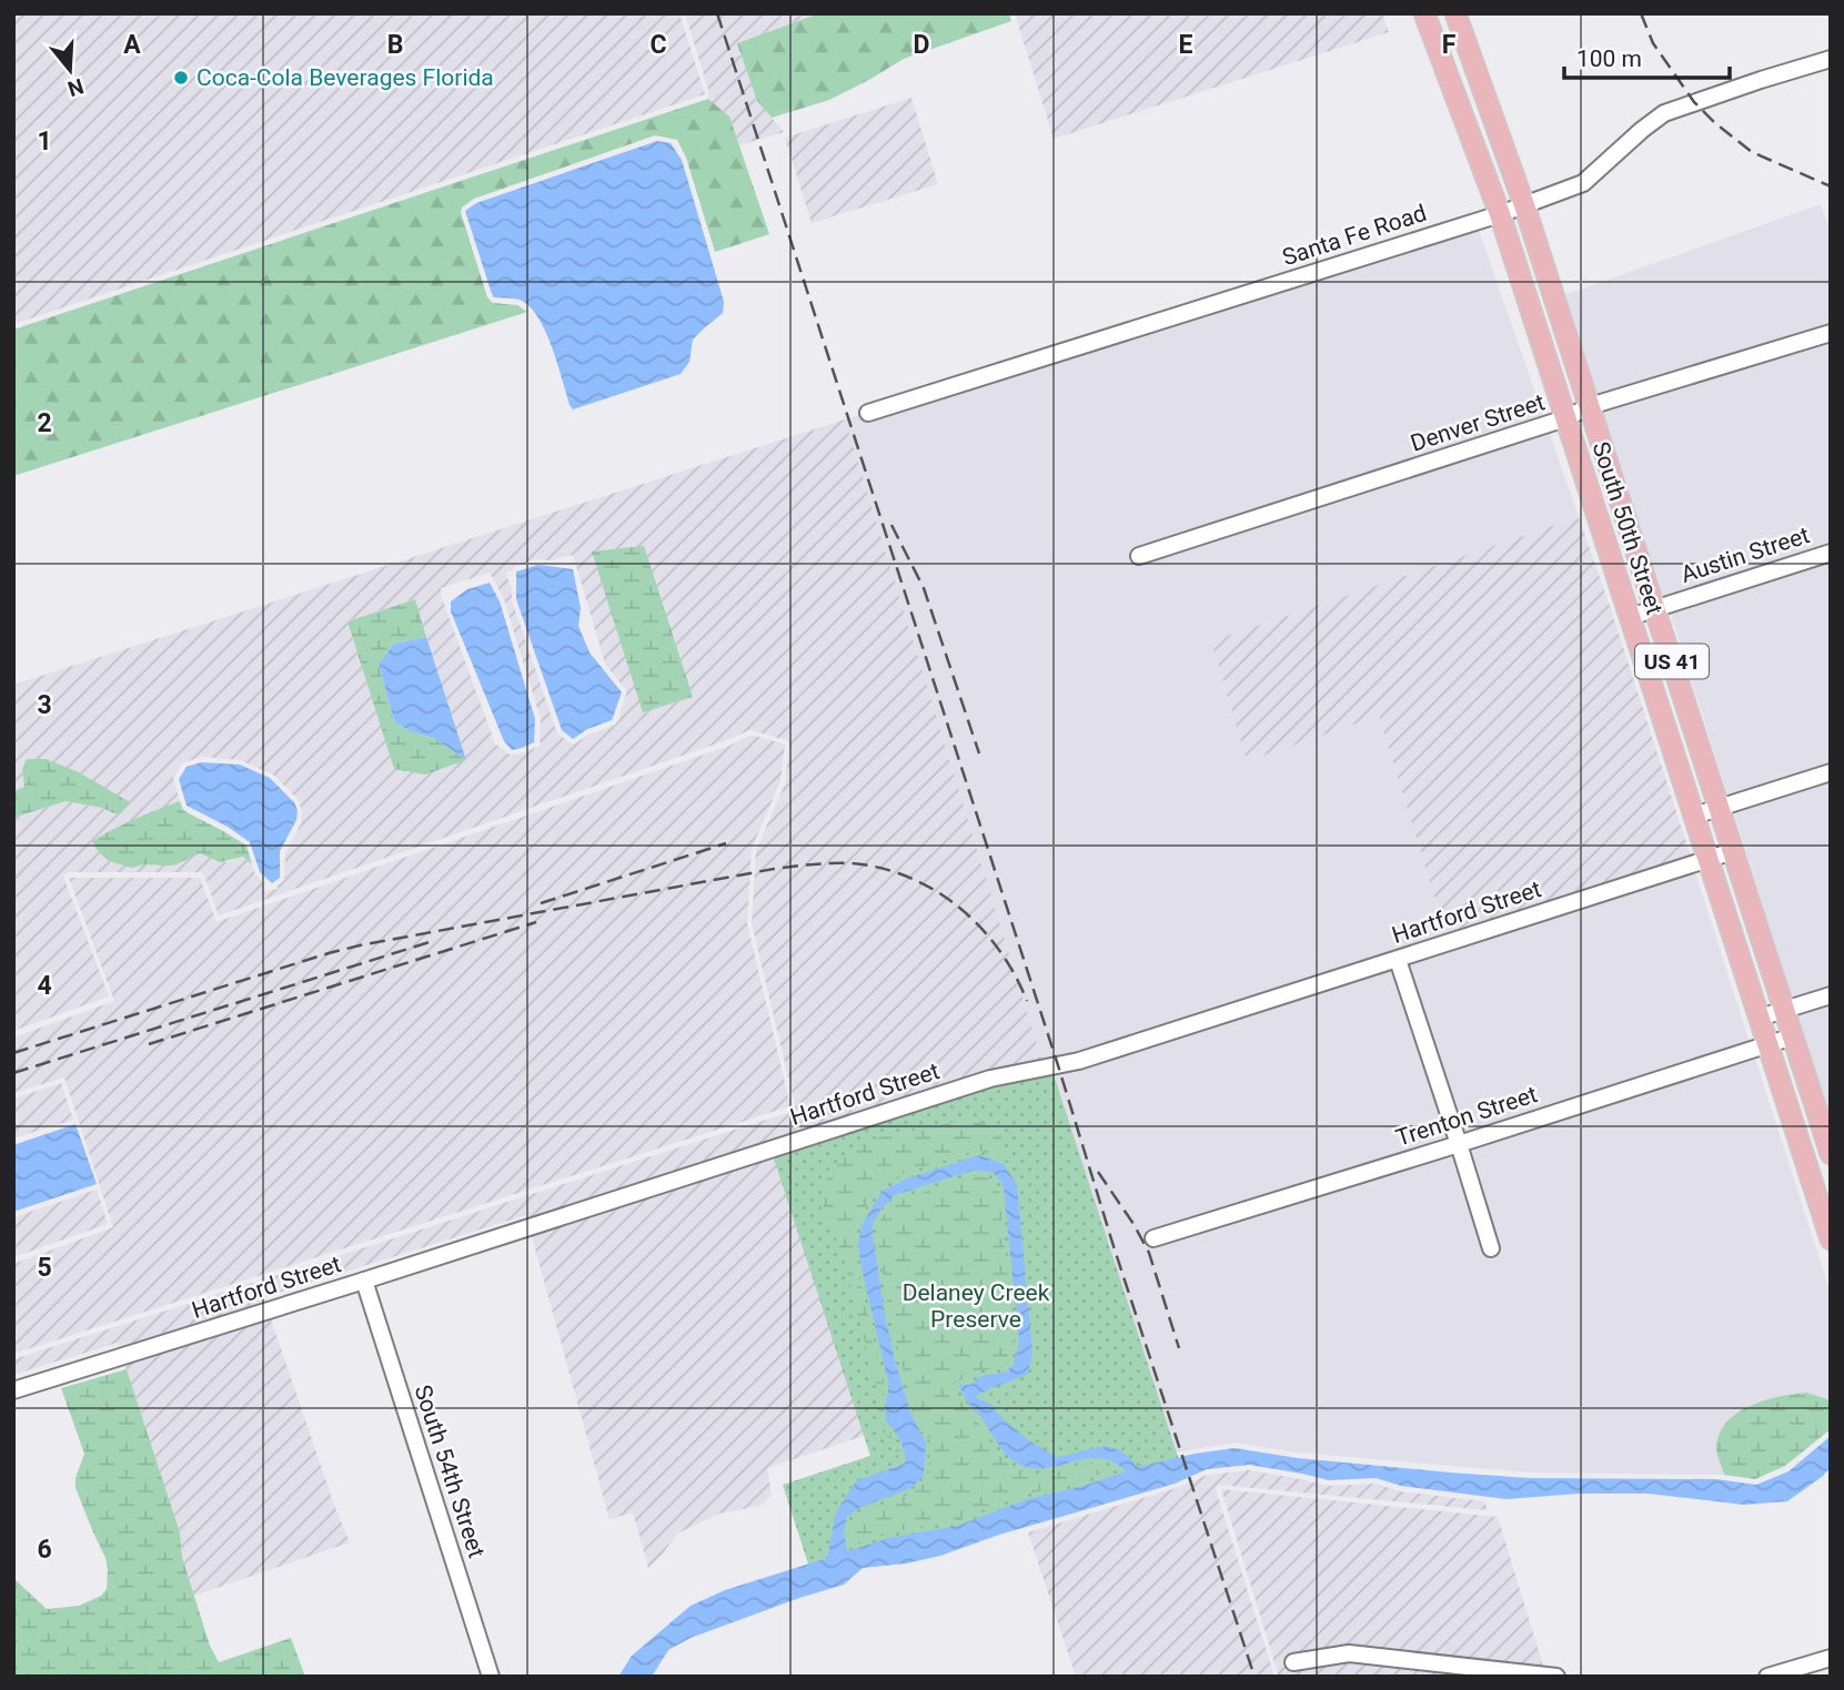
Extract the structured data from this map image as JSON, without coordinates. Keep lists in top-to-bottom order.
{
  "streets": {
    "main road": ["South 50th Street", "US 41"],
    "street": [
      "Santa Fe Road",
      "Denver Street",
      "Austin Street",
      "Hartford Street",
      "Trenton Street",
      "South 54th Street"
    ]
  },
  "crossings": [
    ["Santa Fe Road", "South 50th Street"],
    ["Denver Street", "South 50th Street"],
    ["South 50th Street", "Austin Street"],
    ["South 50th Street", "Hartford Street"],
    ["South 50th Street", "Trenton Street"],
    ["Hartford Street", "South 54th Street"]
  ],
  "parks": ["Delaney Creek Preserve"],
  "places": ["Coca-Cola Beverages Florida"],
  "scale_bar": "100 m",
  "north": "bottom",
  "grid": {
    "columns": [
      "A",
      "B",
      "C",
      "D",
      "E",
      "F"
    ],
    "rows": [
      "1",
      "2",
      "3",
      "4",
      "5",
      "6"
    ]
  }
}
